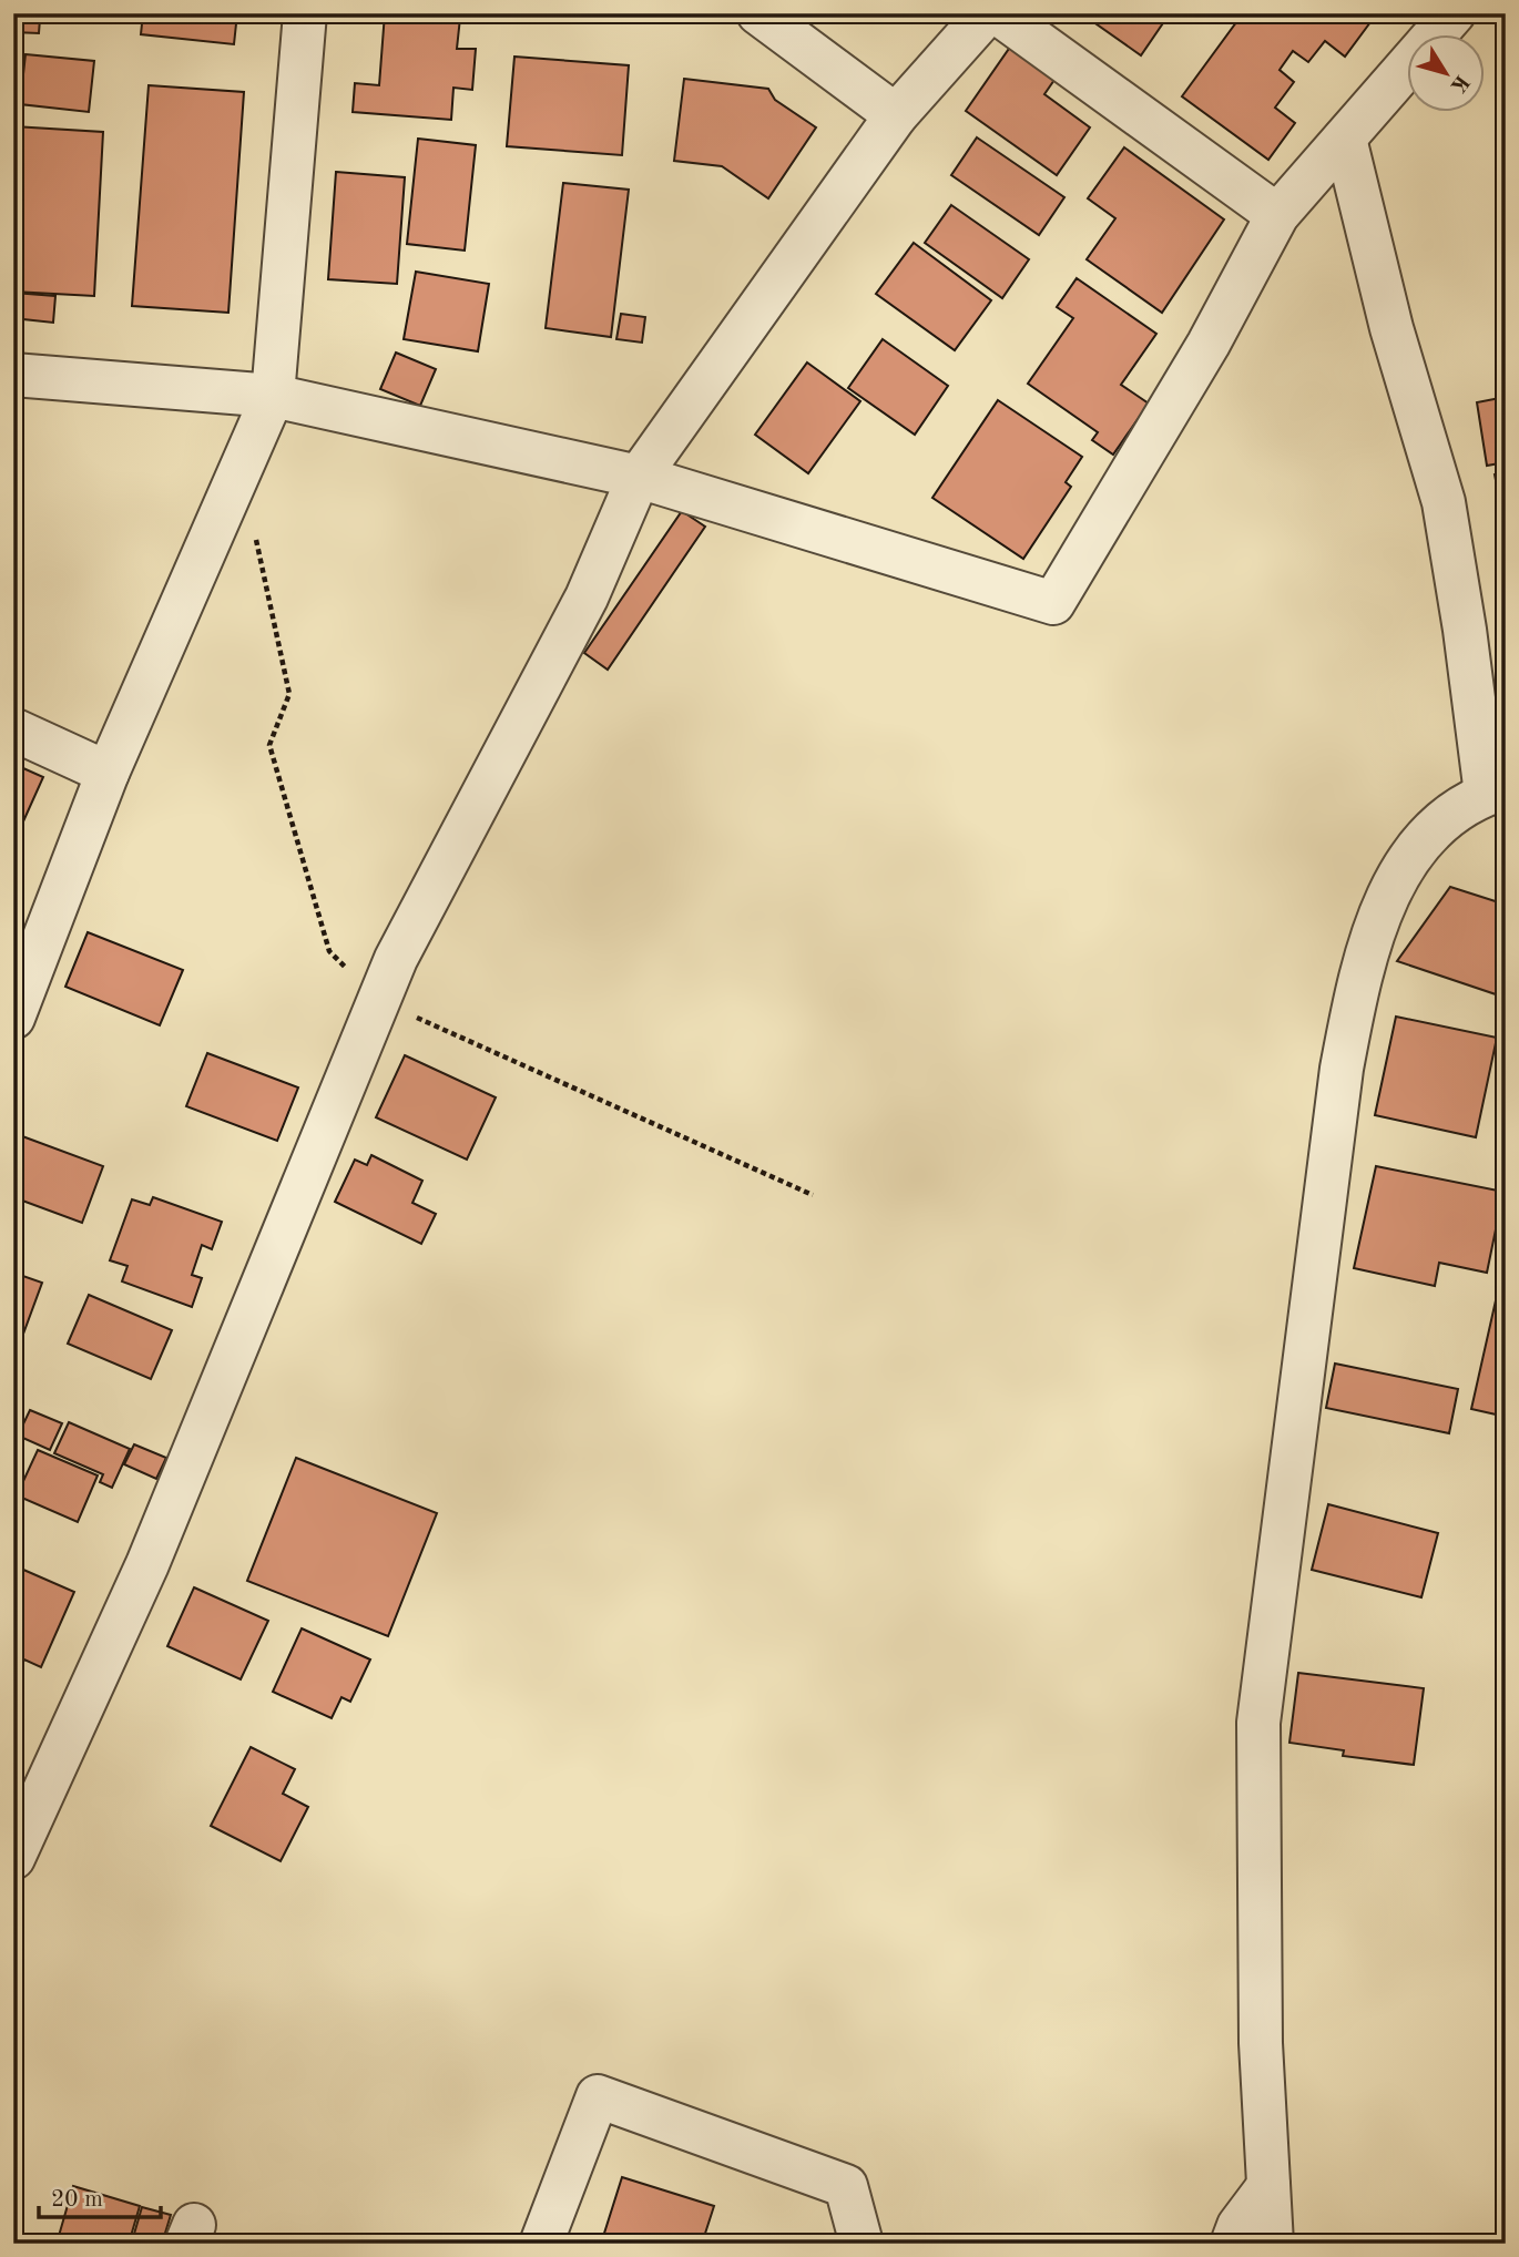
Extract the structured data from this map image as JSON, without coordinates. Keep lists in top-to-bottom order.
{
  "scale_bar": "20 m",
  "north": "bottom right"
}
